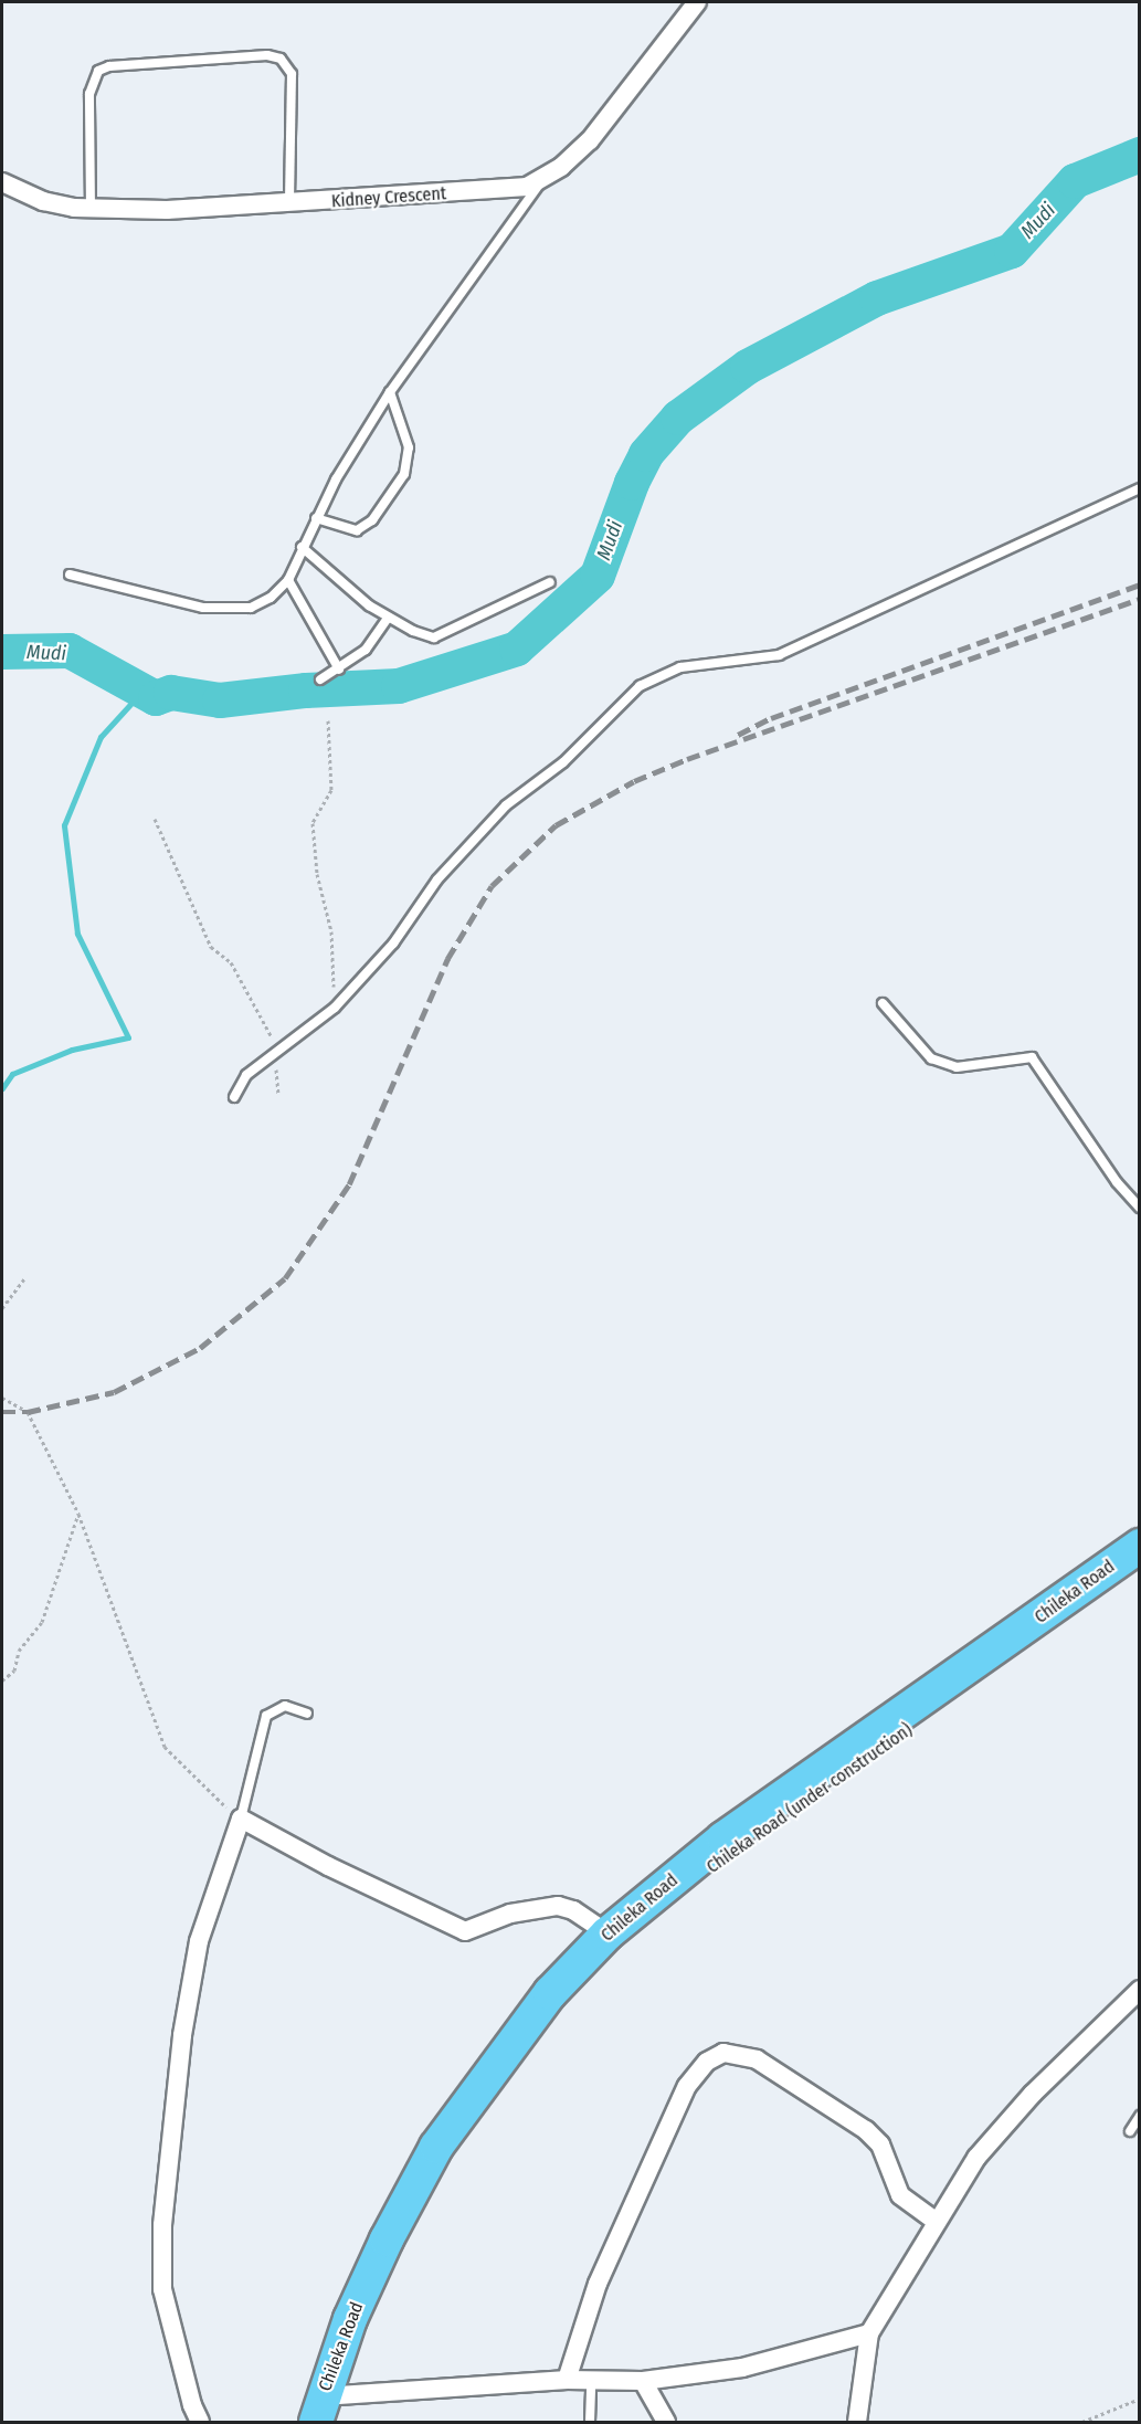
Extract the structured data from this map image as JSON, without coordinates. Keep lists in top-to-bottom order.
{
  "streets": {
    "highway": ["Chileka Road", "Chileka Road (under construction)"],
    "street": ["Kidney Crescent"]
  },
  "crossings": [
    ["Chileka Road", "Chileka Road (under construction)"]
  ],
  "water": ["Mudi"]
}
